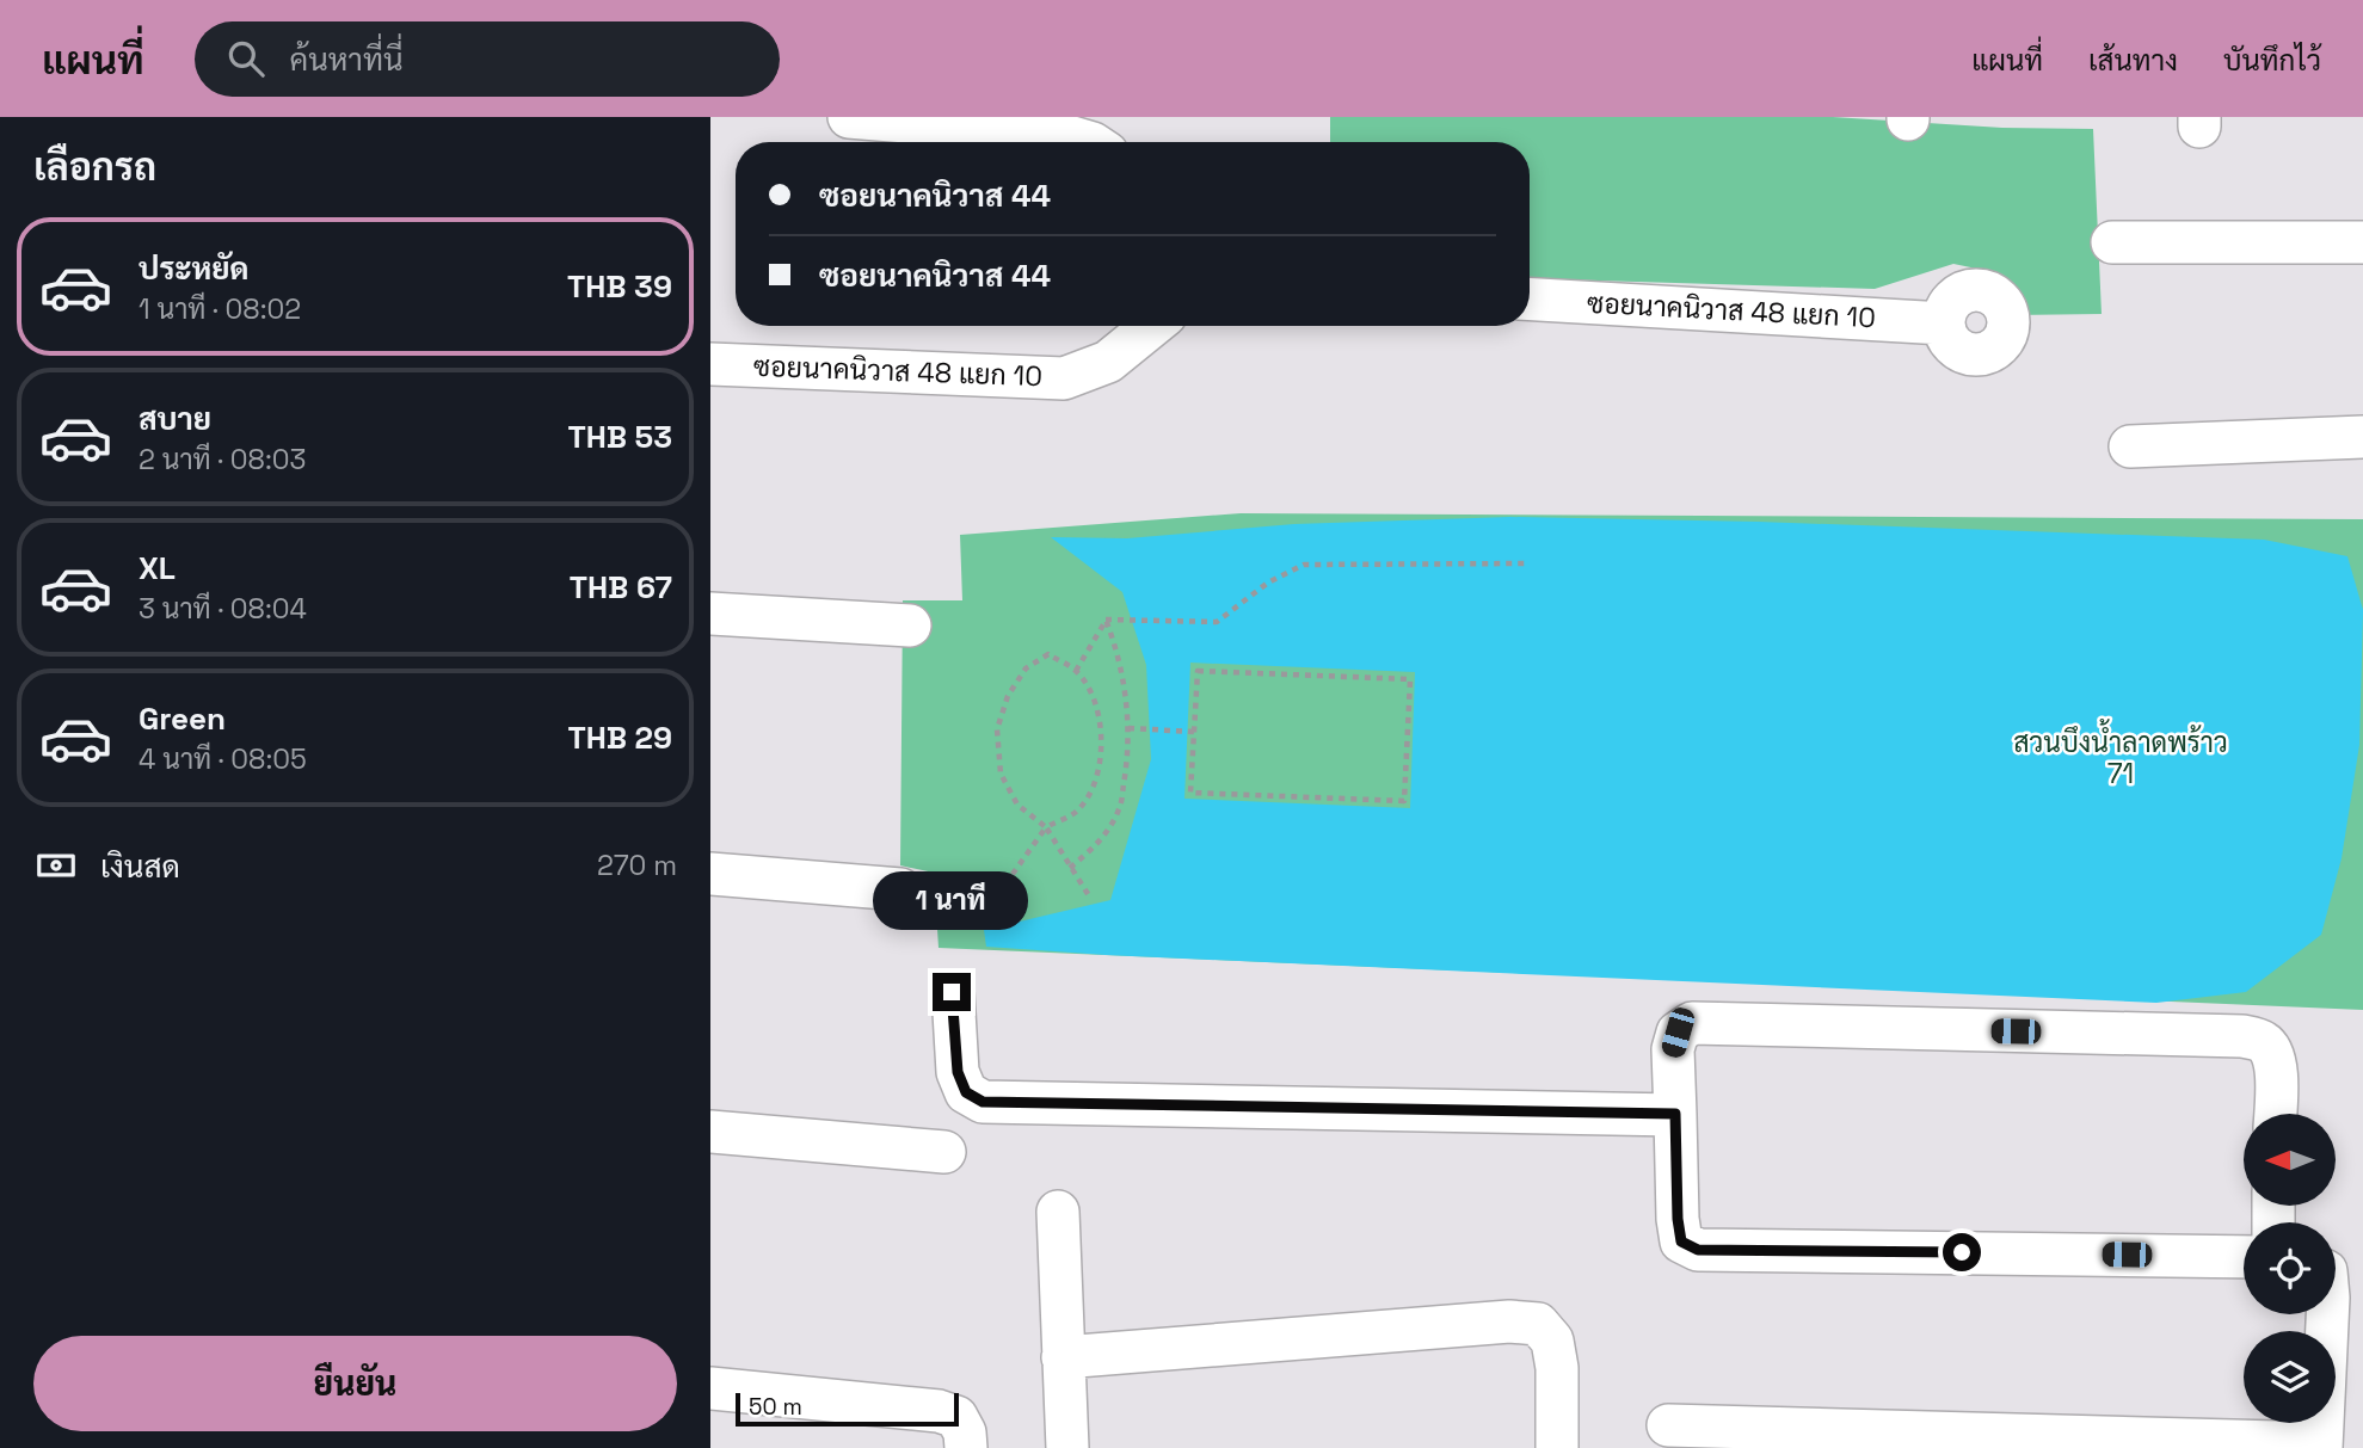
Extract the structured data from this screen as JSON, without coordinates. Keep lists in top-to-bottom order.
{
  "streets": {
    "street": ["ซอยนาคนิวาส 48 แยก 10"]
  },
  "parks": ["สวนบึงน้ำลาดพร้าว 71"],
  "scale_bar": "50 m",
  "north": "left",
  "page": {
    "header": "แผนที่",
    "search": "ค้นหาที่นี่",
    "nav": ["แผนที่", "เส้นทาง", "บันทึกไว้"],
    "heading": "เลือกรถ",
    "banner": ["ซอยนาคนิวาส 44", "ซอยนาคนิวาส 44"],
    "list": [
      {
        "name": "ประหยัด",
        "note": "1 นาที · 08:02",
        "value": "THB 39"
      },
      {
        "name": "สบาย",
        "note": "2 นาที · 08:03",
        "value": "THB 53"
      },
      {
        "name": "XL",
        "note": "3 นาที · 08:04",
        "value": "THB 67"
      },
      {
        "name": "Green",
        "note": "4 นาที · 08:05",
        "value": "THB 29"
      }
    ],
    "pay": ["เงินสด", "270 m"],
    "bubble": "1 นาที",
    "buttons": "ยืนยัน",
    "scale": "50 m"
  }
}
